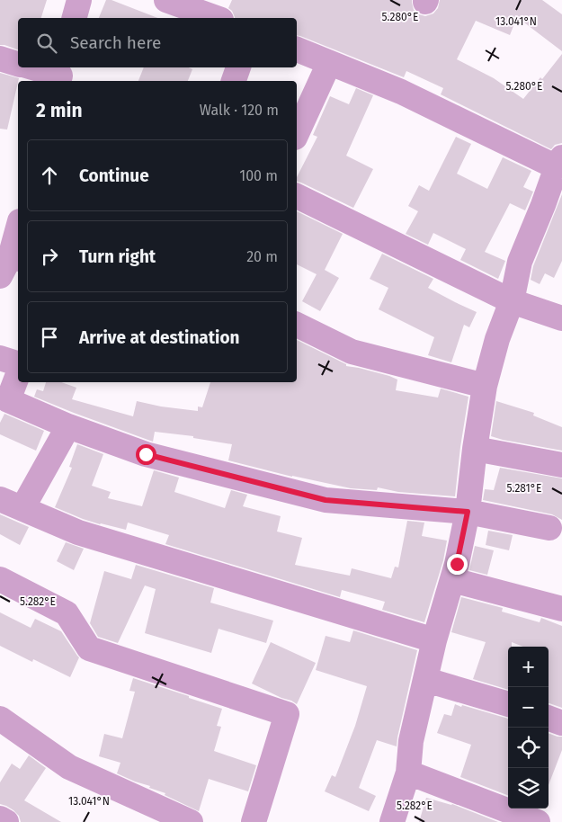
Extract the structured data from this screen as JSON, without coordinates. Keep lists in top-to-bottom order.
{
  "page": {
    "search": "Search here",
    "heading": ["2 min", "Walk · 120 m"],
    "list": [
      ["Continue", "100 m"],
      ["Turn right", "20 m"],
      "Arrive at destination"
    ],
    "map_buttons": ["+", "−"]
  },
  "coordinates": [
    "5.280°E",
    "13.041°N",
    "5.281°E",
    "5.282°E"
  ]
}
